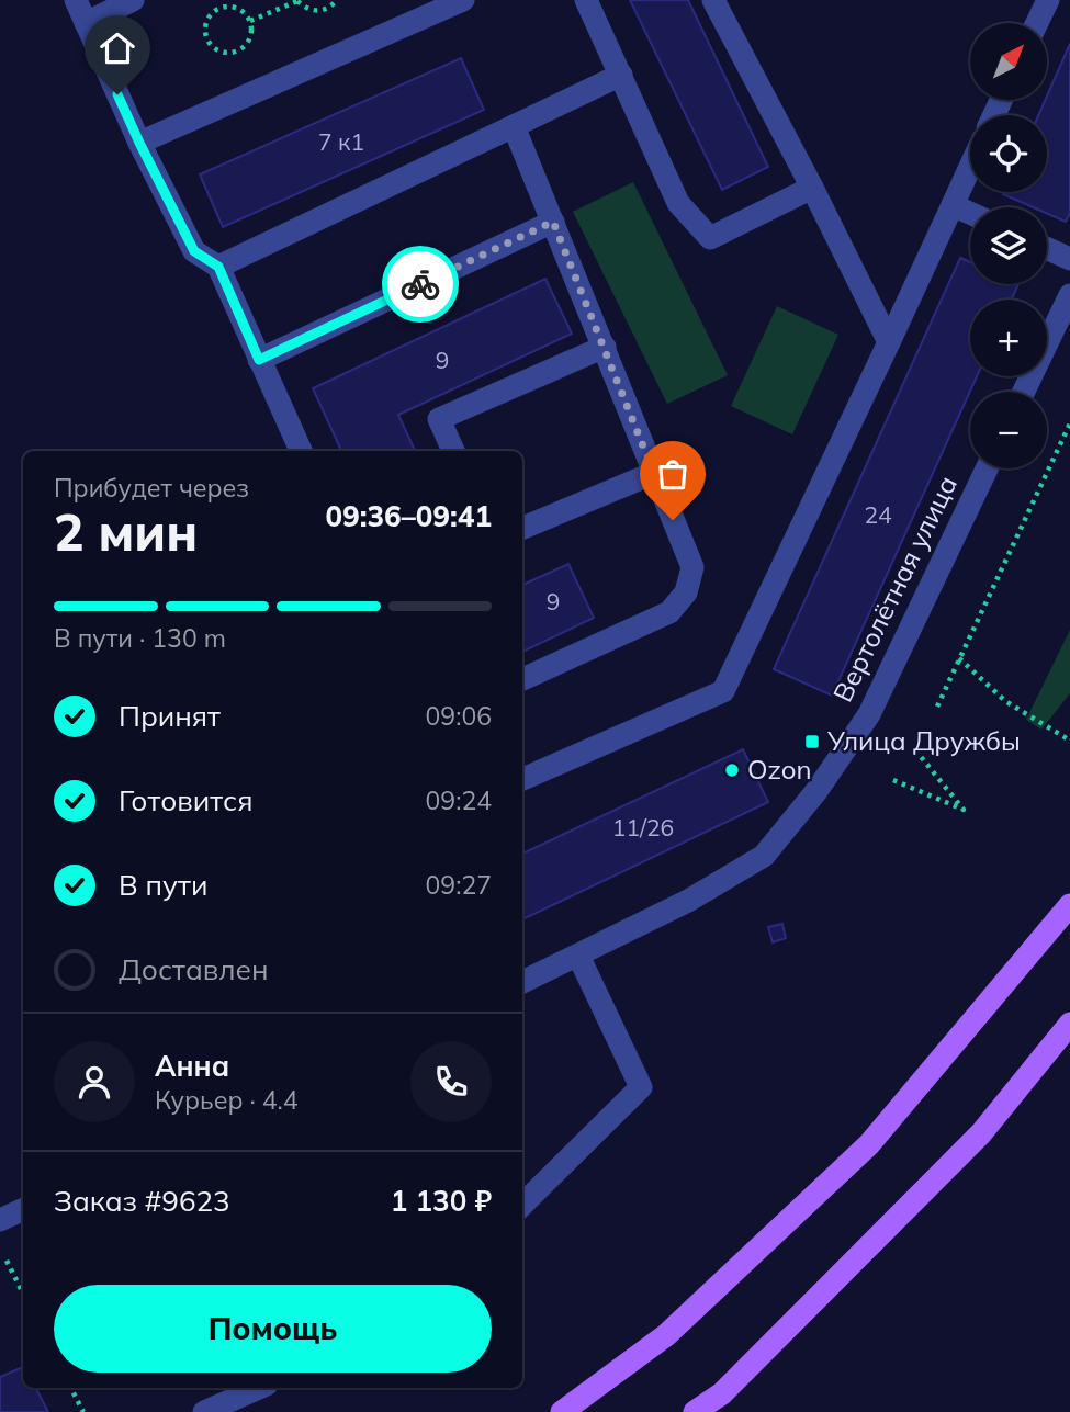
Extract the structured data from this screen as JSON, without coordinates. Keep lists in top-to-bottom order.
{
  "streets": {
    "street": ["Вертолётная улица"]
  },
  "places": {
    "transit": ["Улица Дружбы"],
    "other": ["Ozon"]
  },
  "house_numbers": [
    "7 к1",
    "9",
    "24",
    "9",
    "11/26"
  ],
  "north": "top right",
  "page": {
    "map_buttons": ["+", "−"],
    "heading": ["2 мин", "Прибудет через", "09:36–09:41"],
    "panel": [
      "Анна",
      "Курьер · 4.4",
      "Заказ #9623",
      "1 130 ₽"
    ],
    "bar": "В пути · 130 m",
    "list": [
      ["Принят", "09:06"],
      ["Готовится", "09:24"],
      ["В пути", "09:27"],
      "Доставлен"
    ],
    "buttons": "Помощь"
  }
}
